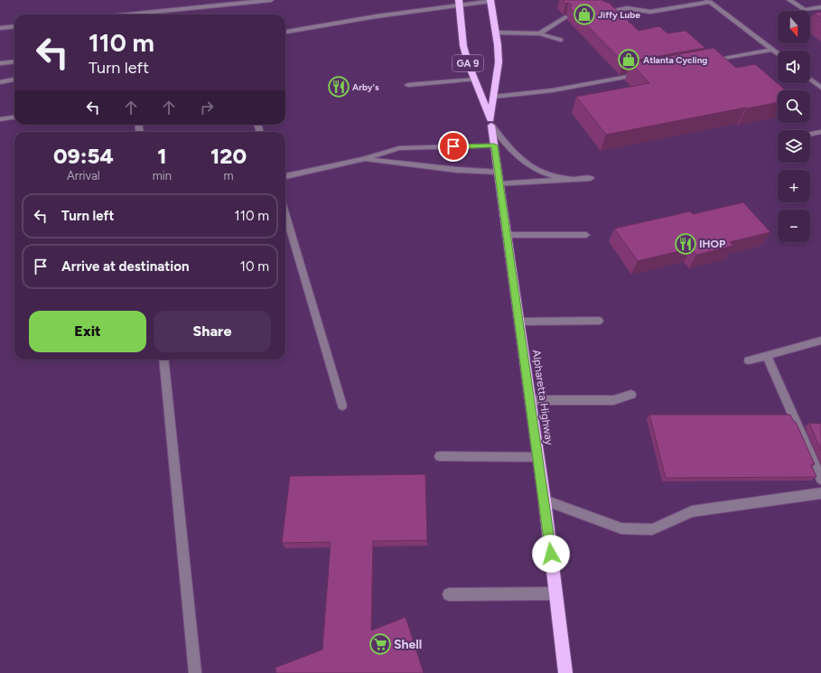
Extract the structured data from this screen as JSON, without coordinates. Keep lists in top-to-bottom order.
{
  "streets": {
    "highway": ["GA 9", "Alpharetta Highway"]
  },
  "places": {
    "shop": ["Jiffy Lube", "Atlanta Cycling"],
    "restaurant": ["Arby's", "IHOP"],
    "supermarket": ["Shell"]
  },
  "north": "bottom",
  "page": {
    "map_buttons": ["+", "−"],
    "turn": ["110 m", "Turn left"],
    "eta": [
      "09:54",
      "Arrival",
      "1",
      "min",
      "120",
      "m"
    ],
    "list": [
      {
        "name": "Turn left",
        "value": "110 m"
      },
      {
        "name": "Arrive at destination",
        "value": "10 m"
      }
    ],
    "buttons": ["Exit", "Share"]
  }
}
